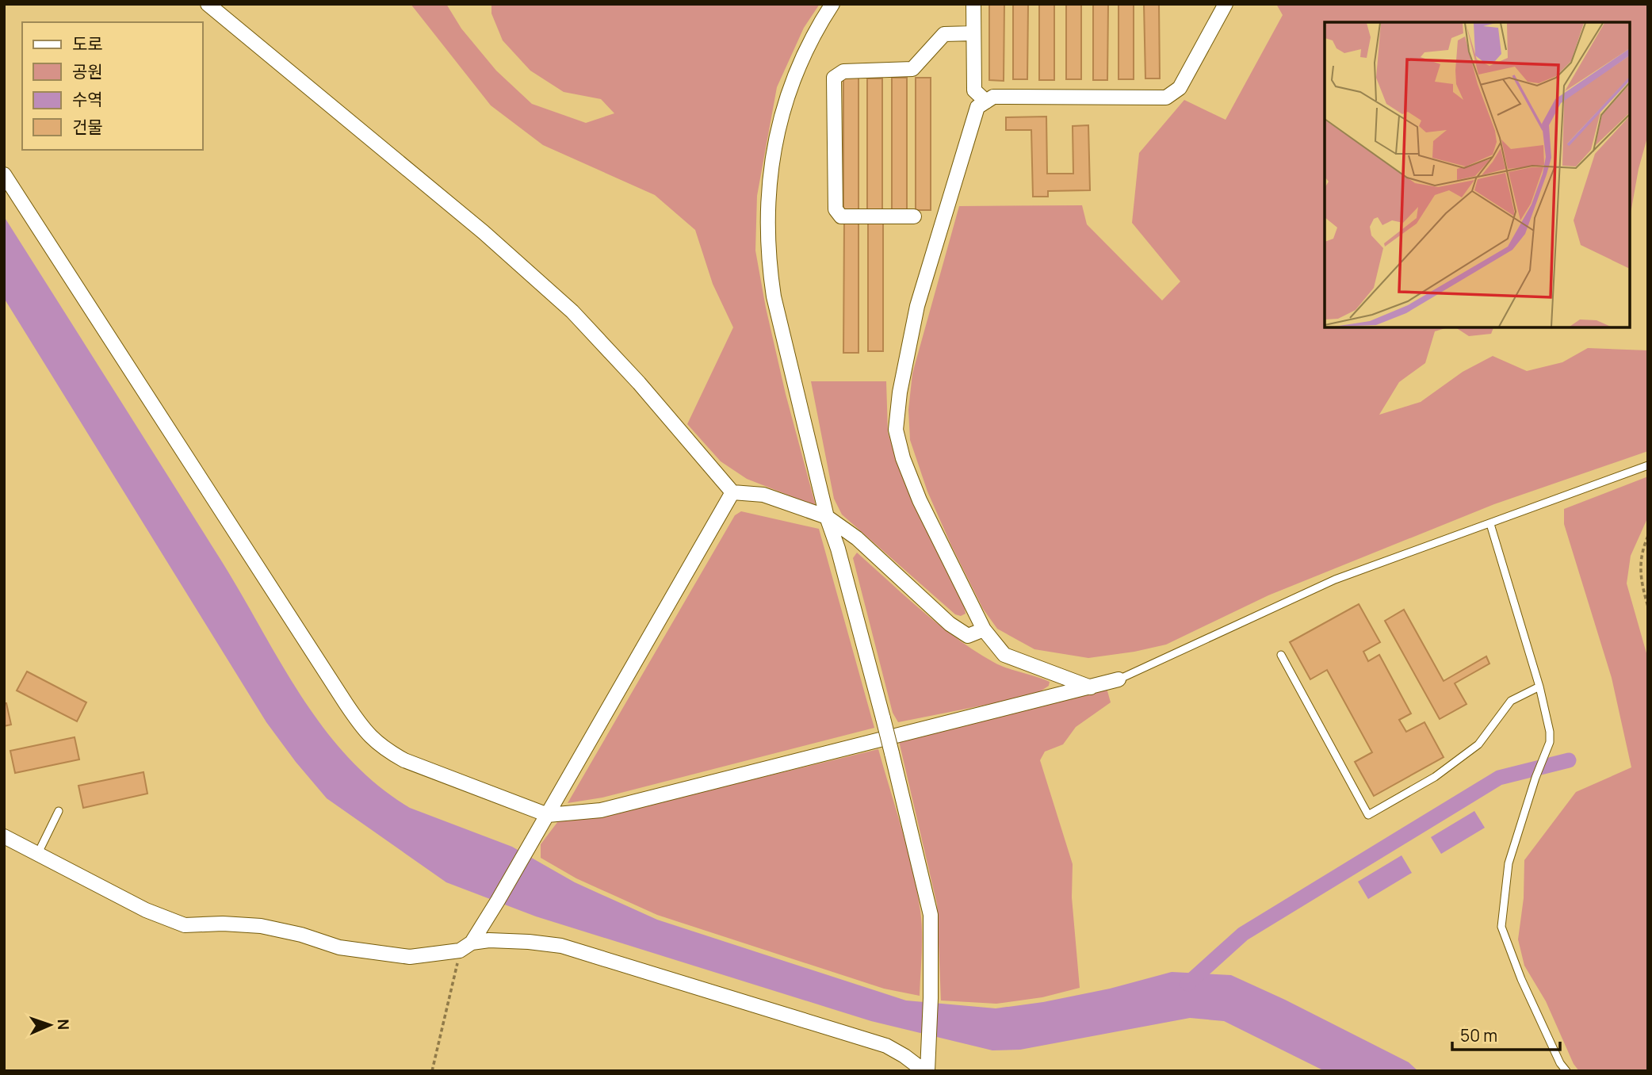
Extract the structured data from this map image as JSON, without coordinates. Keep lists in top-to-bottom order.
{
  "legend": [
    "도로",
    "공원",
    "수역",
    "건물"
  ],
  "scale_bar": "50 m",
  "north": "right"
}
